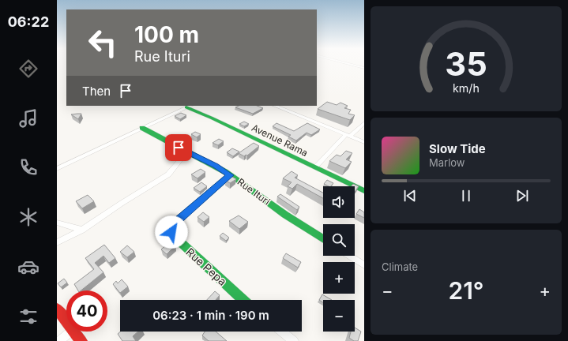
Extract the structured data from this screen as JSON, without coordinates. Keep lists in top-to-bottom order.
{
  "streets": {
    "street": ["Avenue Rama", "Rue Ituri", "Rue Pepa"]
  },
  "crossings": [
    ["Rue Ituri", "Rue Pepa"]
  ],
  "page": {
    "tabs": "06:22",
    "turn": ["100 m", "Rue Ituri"],
    "then": "Then",
    "song": ["Slow Tide", "Marlow"],
    "map_buttons": ["+", "−"],
    "tile": "Climate",
    "heat": ["−", "21°", "+"],
    "limit": "40",
    "trip": "06:23 · 1 min · 190 m",
    "gauge": ["35", "km/h"]
  }
}
